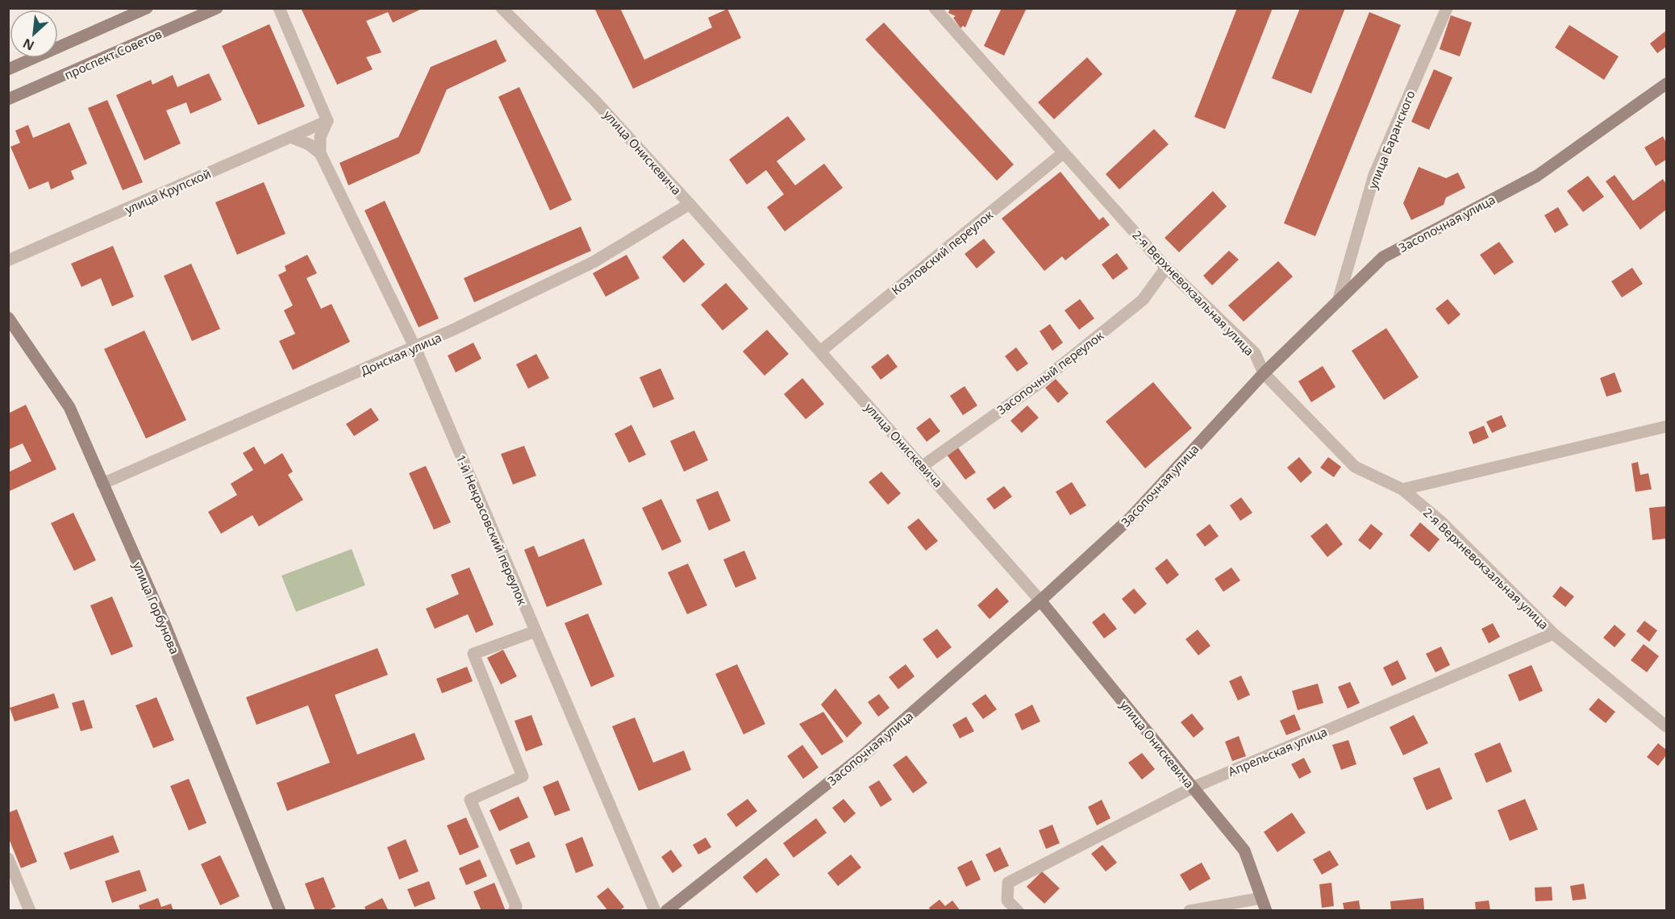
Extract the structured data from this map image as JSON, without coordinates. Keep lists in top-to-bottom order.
{
  "streets": {
    "street": [
      "проспект Советов",
      "улица Баранского",
      "улица Онискевича",
      "улица Крупской",
      "Засопочная улица",
      "Козловский переулок",
      "2-я Верхневокзальная улица",
      "Донская улица",
      "Засопочный переулок",
      "1-й Некрасовский переулок",
      "улица Горбунова",
      "Апрельская улица"
    ]
  },
  "crossings": [
    ["улица Баранского", "Засопочная улица"],
    ["улица Онискевича", "Засопочная улица"],
    ["улица Онискевича", "Козловский переулок"],
    ["улица Онискевича", "Донская улица"],
    ["улица Онискевича", "Засопочный переулок"],
    ["улица Онискевича", "Апрельская улица"],
    ["Засопочная улица", "2-я Верхневокзальная улица"],
    ["Козловский переулок", "2-я Верхневокзальная улица"],
    ["2-я Верхневокзальная улица", "Засопочный переулок"],
    ["2-я Верхневокзальная улица", "Апрельская улица"],
    ["Донская улица", "1-й Некрасовский переулок"],
    ["Донская улица", "улица Горбунова"]
  ],
  "north": "bottom left"
}
